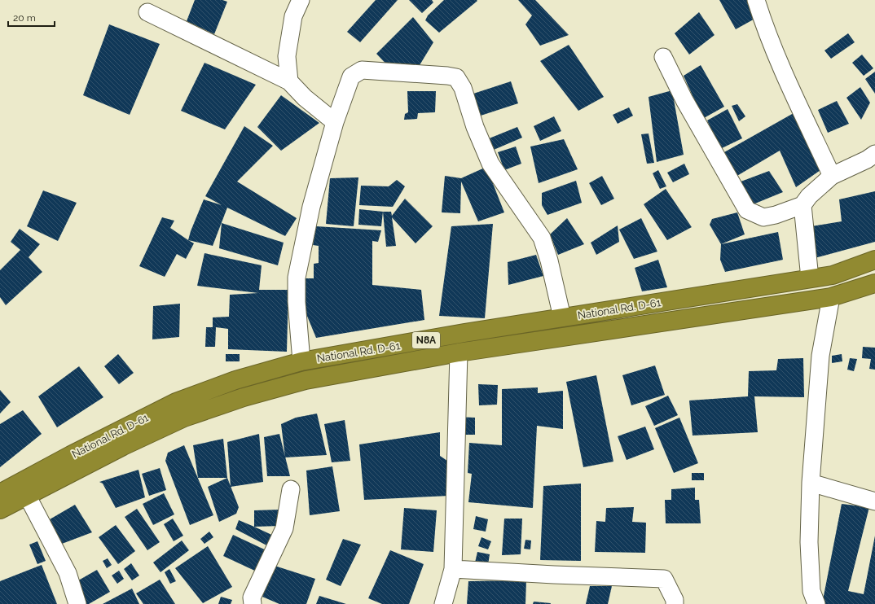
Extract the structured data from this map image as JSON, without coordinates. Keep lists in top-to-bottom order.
{
  "streets": {
    "highway": ["National Rd. D-61", "N8A"]
  },
  "scale_bar": "20 m"
}
